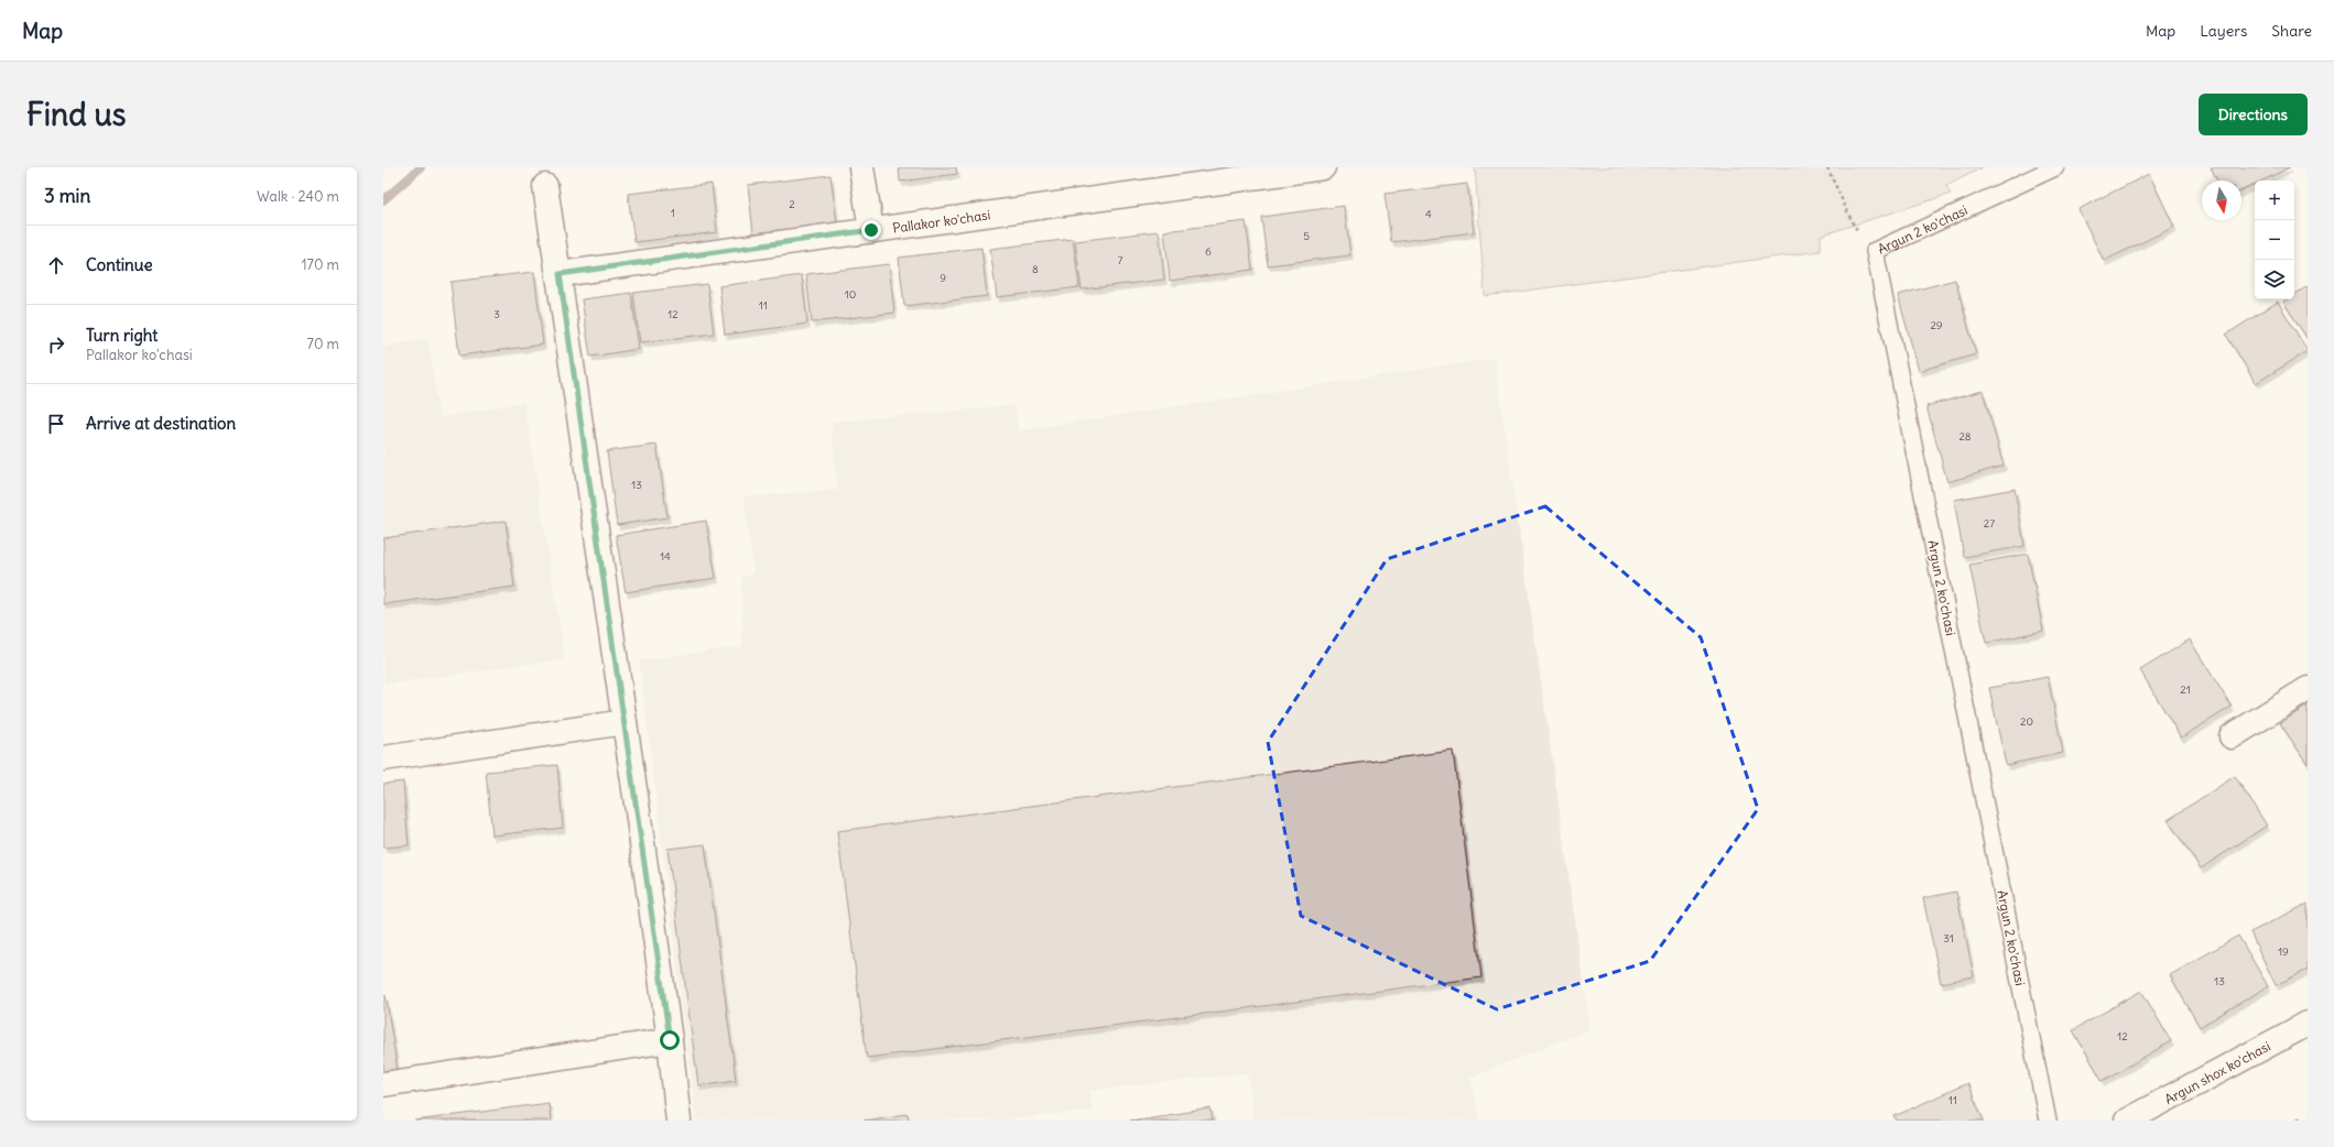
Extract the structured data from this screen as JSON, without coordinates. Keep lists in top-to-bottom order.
{
  "streets": {
    "street": ["Pallakor ko'chasi", "Argun shox ko'chasi"],
    "lane": ["Argun 2 ko'chasi"]
  },
  "house_numbers": [
    "2",
    "1",
    "4",
    "5",
    "6",
    "7",
    "8",
    "9",
    "10",
    "11",
    "3",
    "12",
    "29",
    "28",
    "13",
    "27",
    "14",
    "21",
    "20",
    "31",
    "19",
    "13",
    "12",
    "11"
  ],
  "north": "bottom",
  "page": {
    "header": "Map",
    "nav": ["Map", "Layers", "Share"],
    "buttons": "Directions",
    "title": "Find us",
    "heading": ["3 min", "Walk · 240 m"],
    "map_buttons": ["+", "−"],
    "list": [
      ["Continue", "170 m"],
      ["Turn right", "Pallakor ko'chasi", "70 m"],
      "Arrive at destination"
    ]
  }
}
